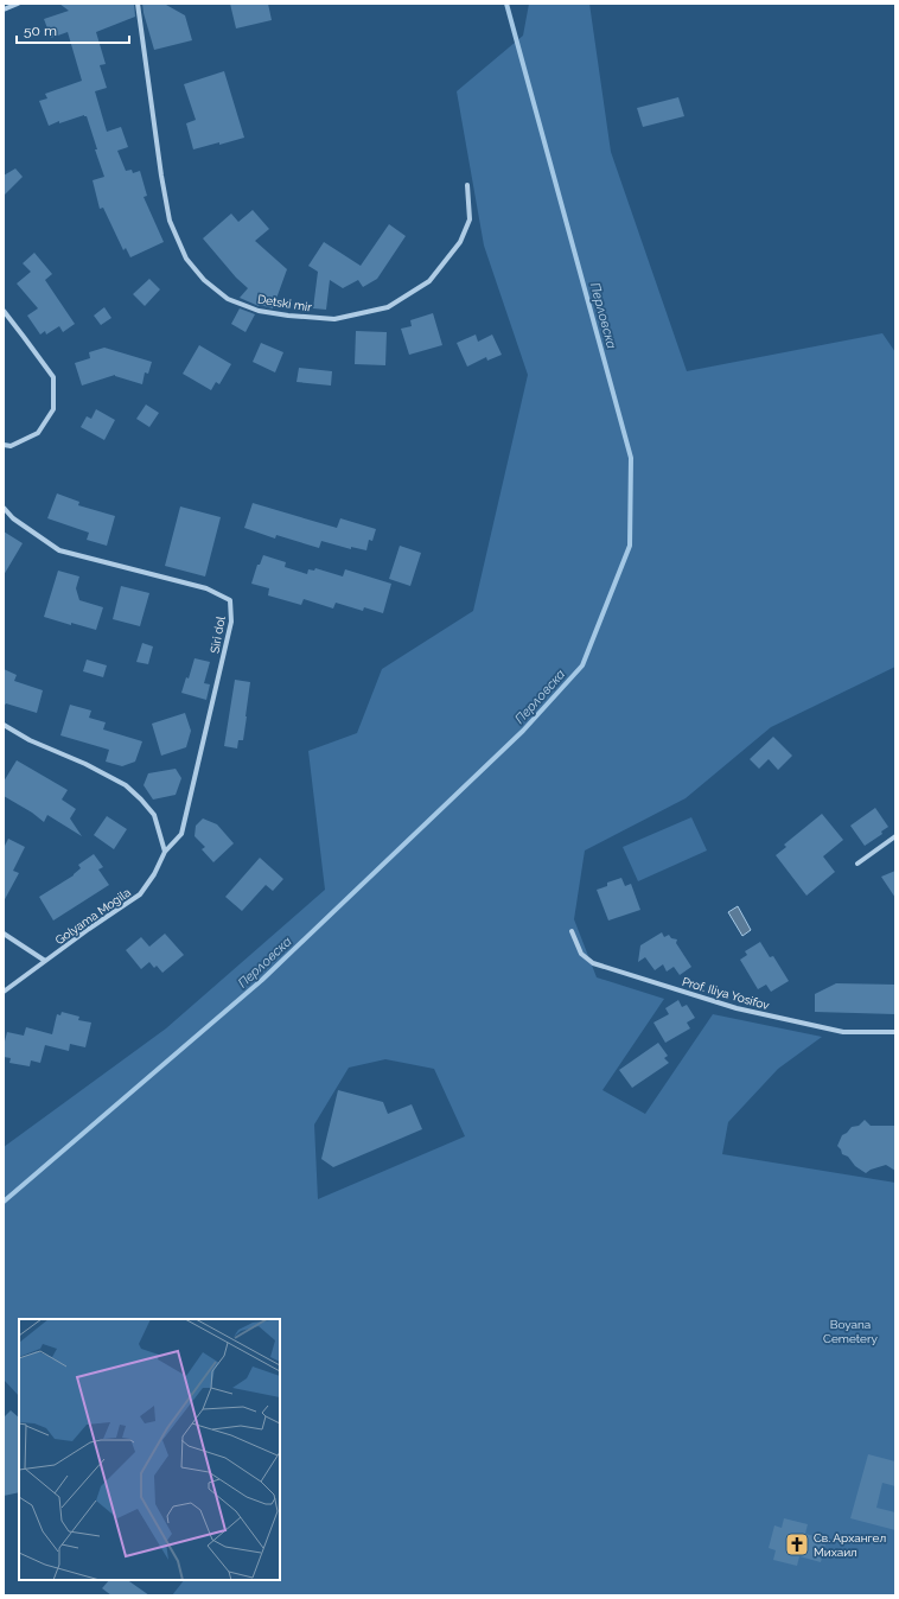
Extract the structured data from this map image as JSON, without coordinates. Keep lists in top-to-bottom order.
{
  "streets": {
    "street": [
      "Detski mir",
      "Siri dol",
      "Golyama Mogila",
      "Prof. Iliya Yosifov"
    ]
  },
  "crossings": [
    ["Siri dol", "Golyama Mogila"]
  ],
  "water": ["Перловска"],
  "parks": ["Boyana Cemetery"],
  "places": {
    "church": ["Св. Архангел Михаил"]
  },
  "scale_bar": "50 m"
}
